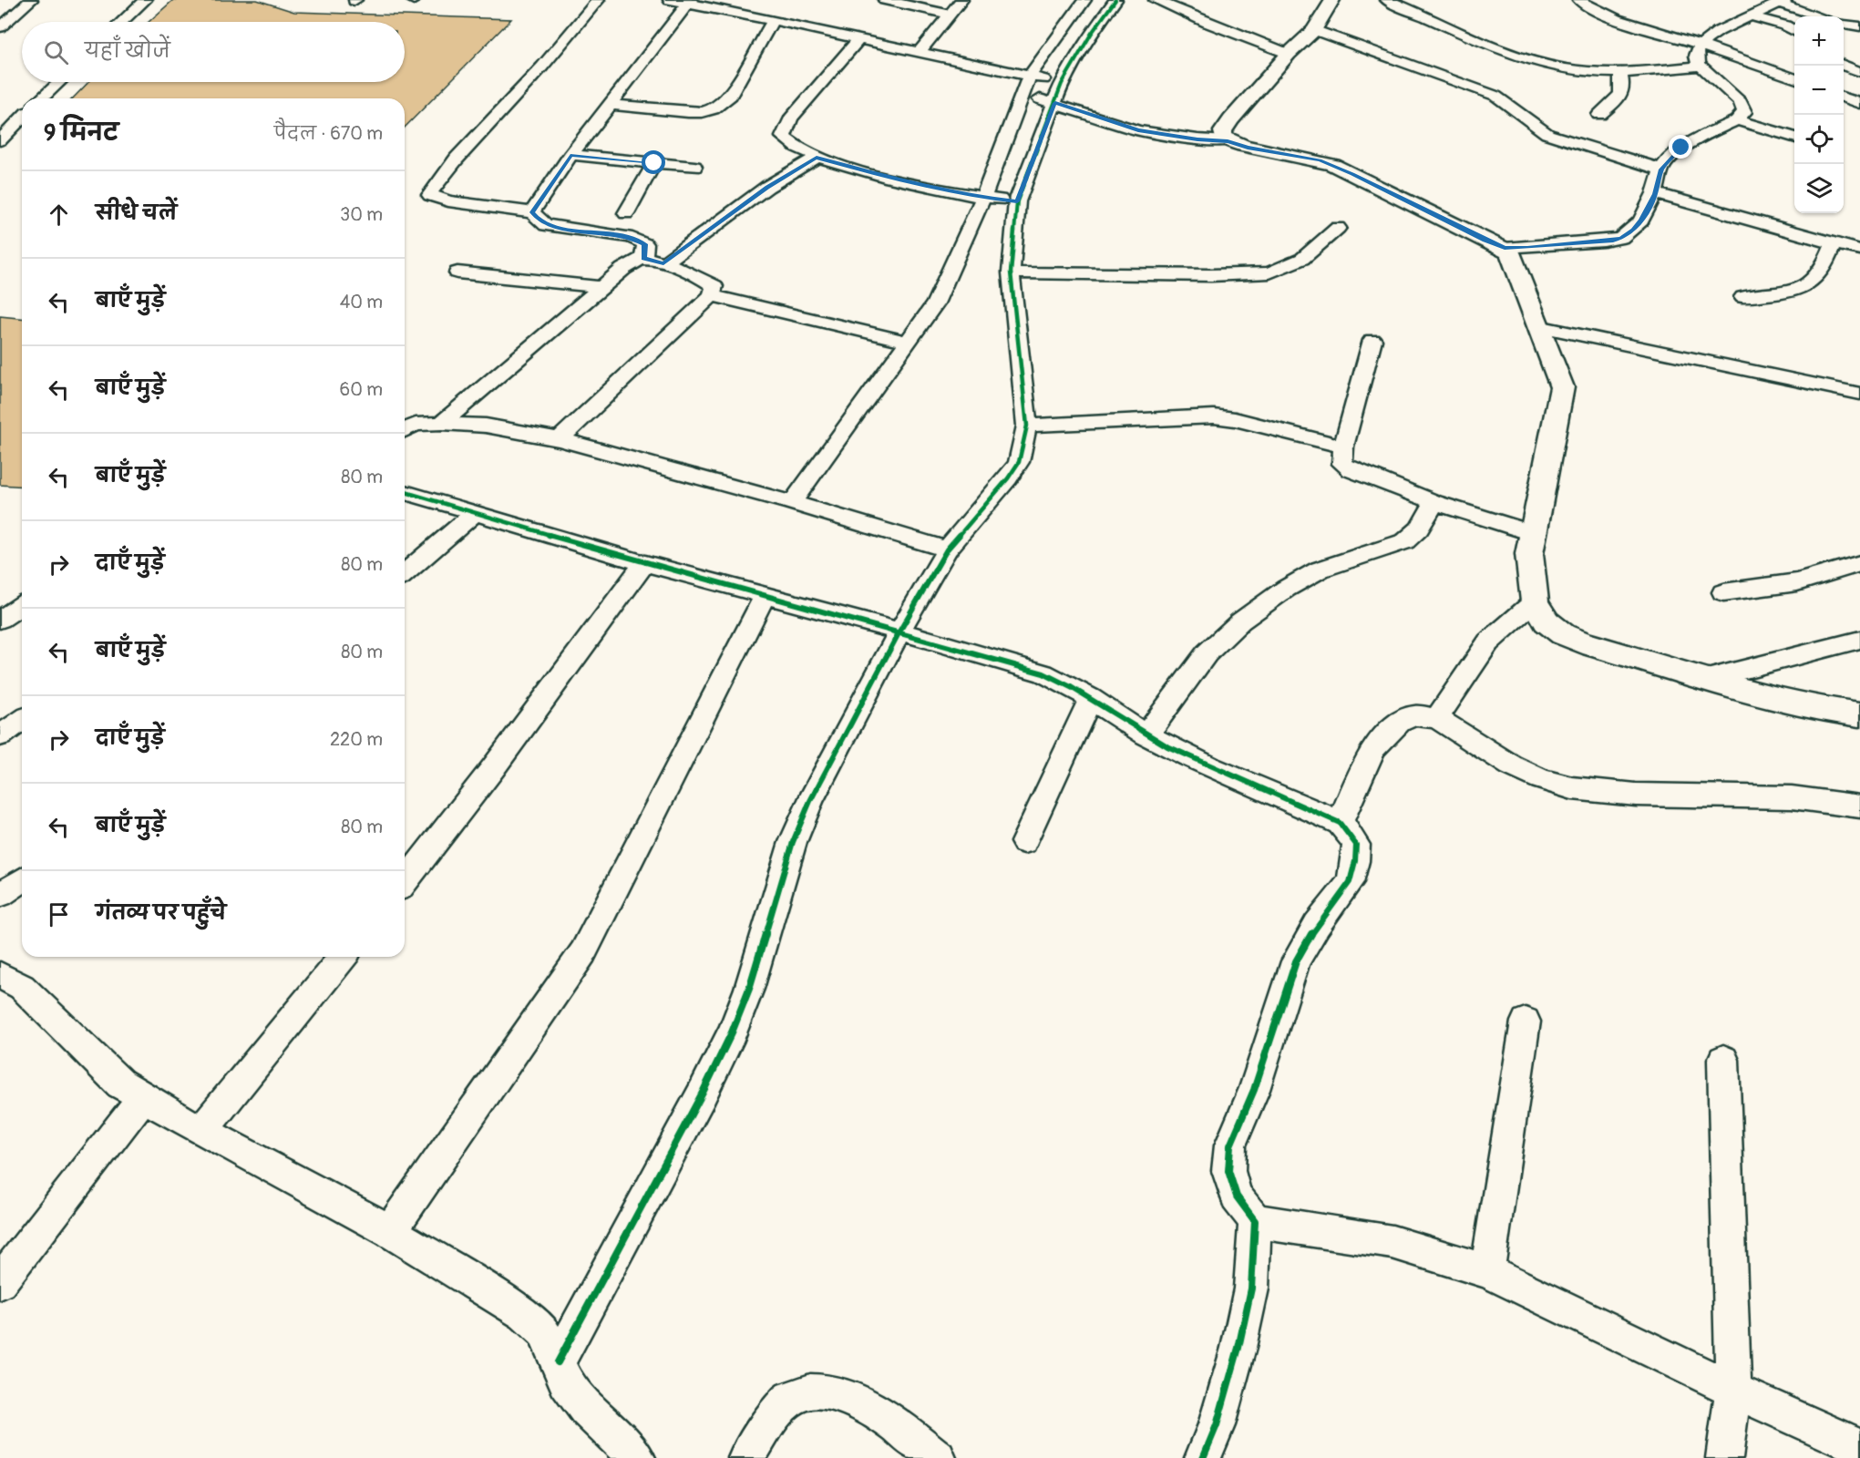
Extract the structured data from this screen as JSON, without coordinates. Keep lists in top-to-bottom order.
{
  "page": {
    "map_buttons": ["+", "−"],
    "search": "यहाँ खोजें",
    "heading": ["9 मिनट", "पैदल · 670 m"],
    "list": [
      ["सीधे चलें", "30 m"],
      ["बाएँ मुड़ें", "40 m"],
      ["बाएँ मुड़ें", "60 m"],
      ["बाएँ मुड़ें", "80 m"],
      ["दाएँ मुड़ें", "80 m"],
      ["बाएँ मुड़ें", "80 m"],
      ["दाएँ मुड़ें", "220 m"],
      ["बाएँ मुड़ें", "80 m"],
      "गंतव्य पर पहुँचे"
    ]
  }
}
